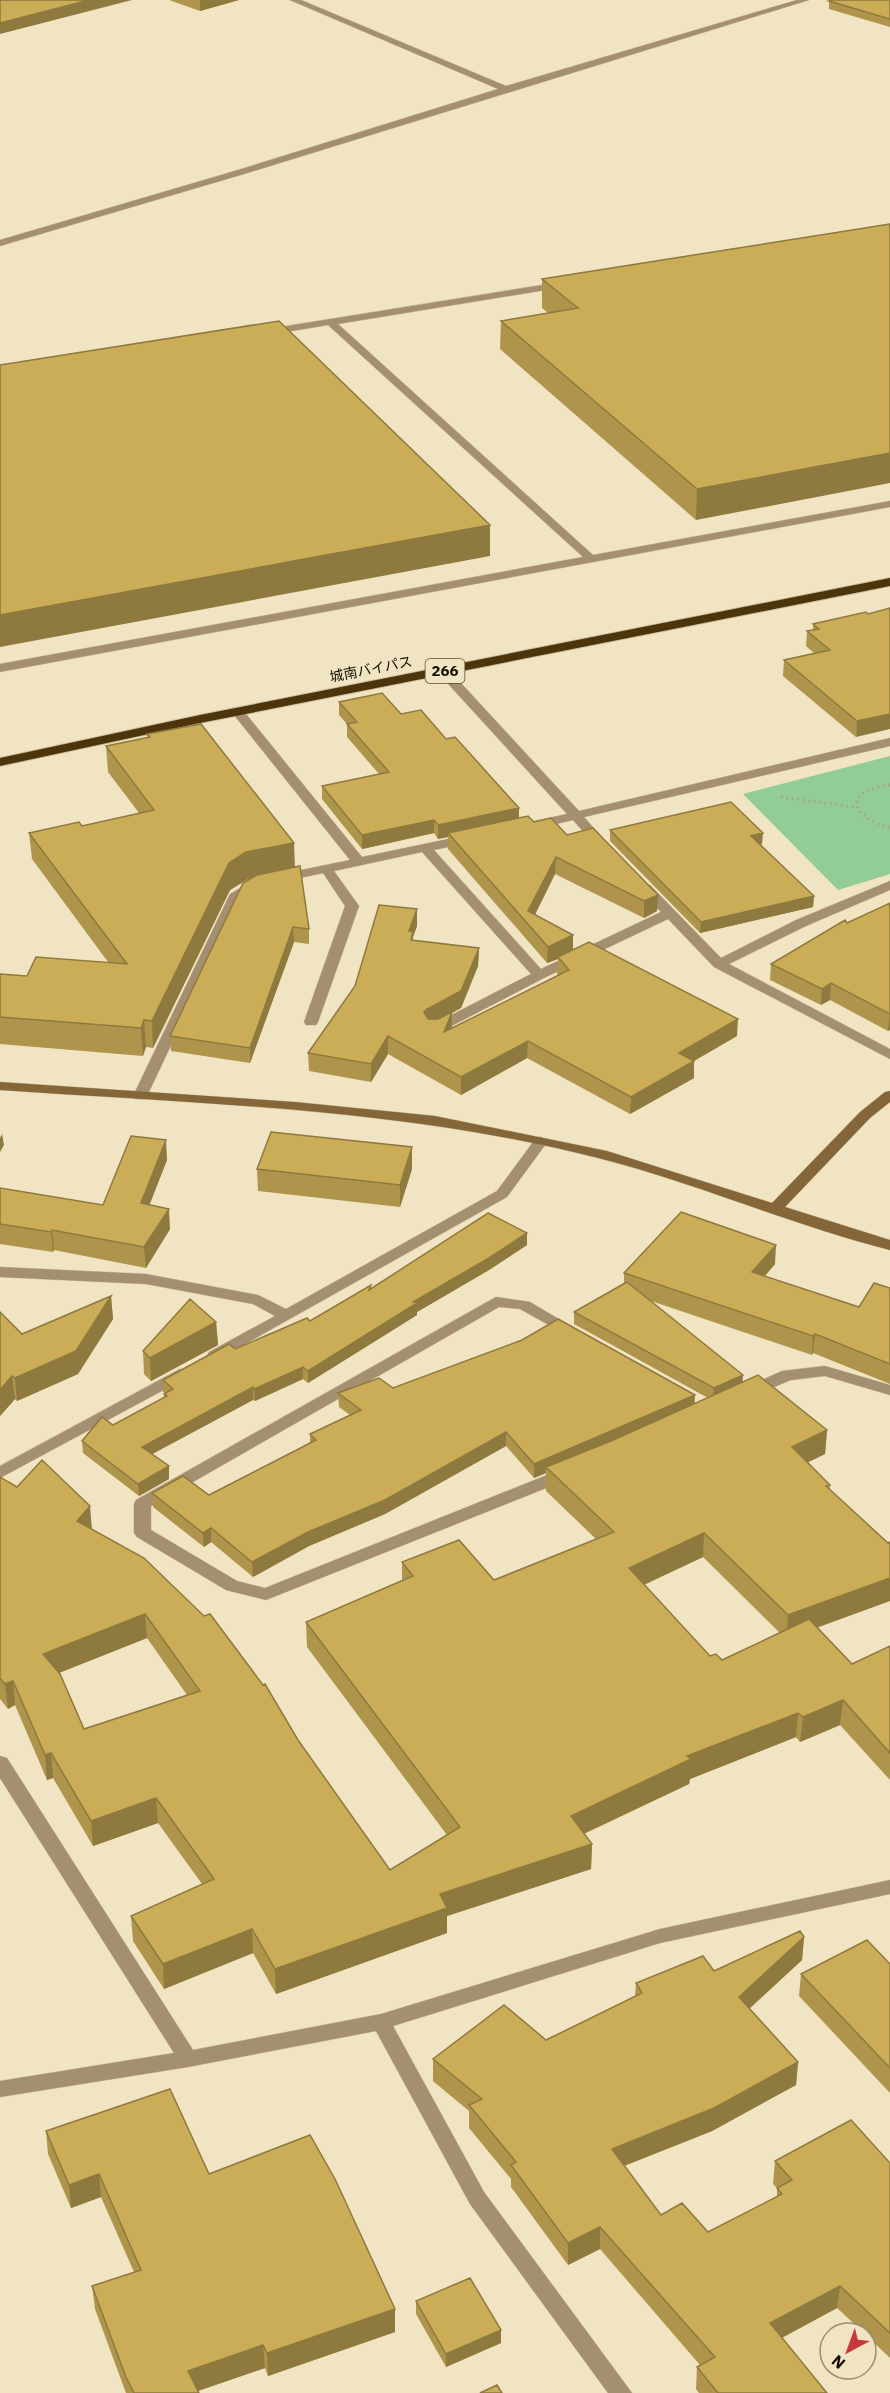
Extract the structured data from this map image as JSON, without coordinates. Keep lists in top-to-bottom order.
{
  "streets": {
    "highway": ["城南バイパス", "266"]
  },
  "north": "bottom left"
}
